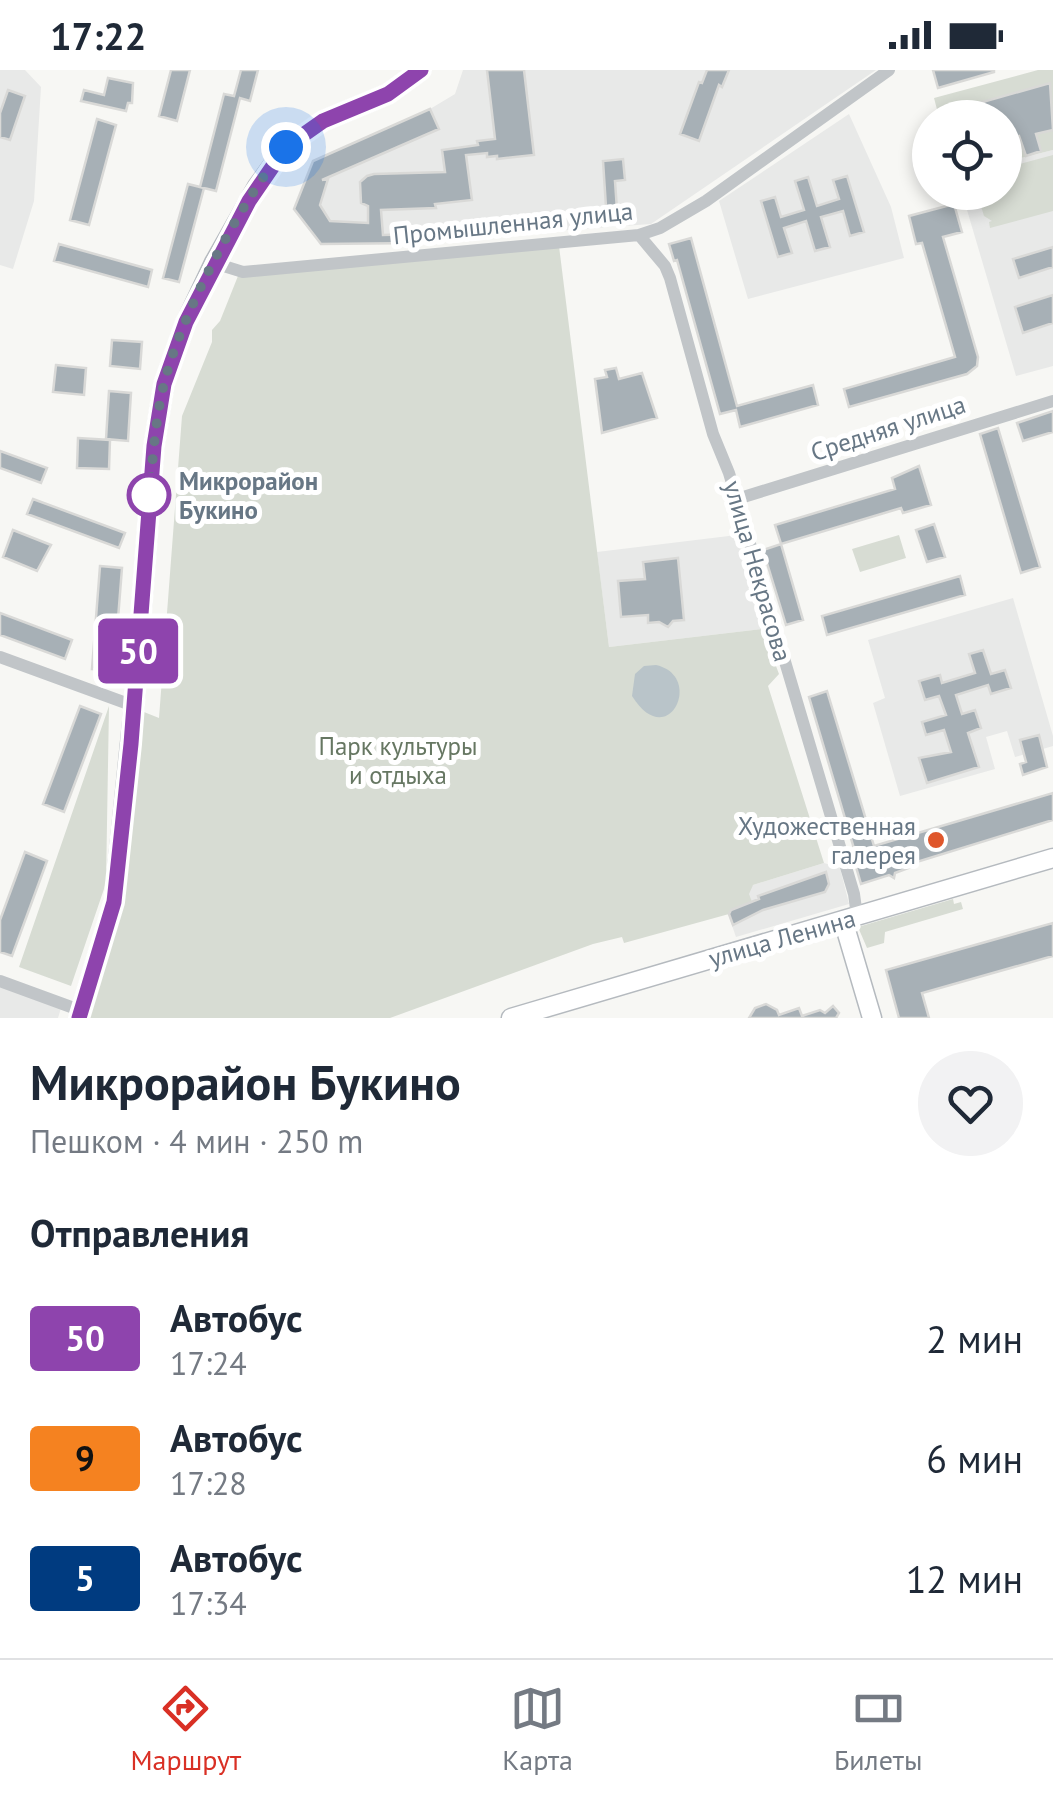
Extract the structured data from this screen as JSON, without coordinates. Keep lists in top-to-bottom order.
{
  "streets": {
    "main road": ["улица Некрасова", "улица Ленина"],
    "street": ["Промышленная улица", "Средняя улица"]
  },
  "crossings": [
    ["Промышленная улица", "улица Некрасова"],
    ["Средняя улица", "улица Некрасова"],
    ["улица Некрасова", "улица Ленина"]
  ],
  "parks": ["Парк культуры и отдыха"],
  "places": ["Микрорайон Букино", "Художественная галерея"],
  "lines": ["bus line 50"],
  "page": {
    "status": "17:22",
    "on_map": "50",
    "heading": [
      ["Микрорайон Букино", "Пешком · 4 мин · 250 m"],
      "Отправления"
    ],
    "list": [
      {
        "mark": "50",
        "name": "Автобус",
        "note": "17:24",
        "value": "2 мин"
      },
      {
        "mark": "9",
        "name": "Автобус",
        "note": "17:28",
        "value": "6 мин"
      },
      {
        "mark": "5",
        "name": "Автобус",
        "note": "17:34",
        "value": "12 мин"
      }
    ],
    "tabs": ["Маршрут", "Карта", "Билеты"]
  }
}
